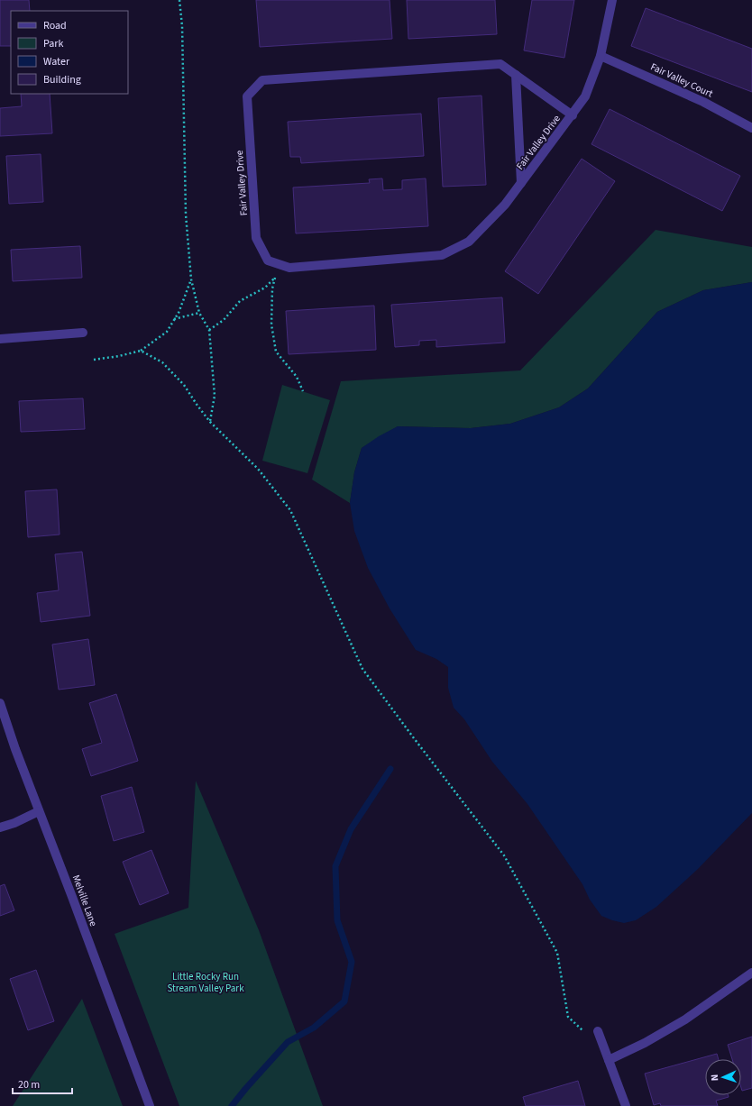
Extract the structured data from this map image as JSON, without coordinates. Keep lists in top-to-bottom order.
{
  "streets": {
    "street": ["Fair Valley Court", "Fair Valley Drive", "Melville Lane"]
  },
  "crossings": [
    ["Fair Valley Court", "Fair Valley Drive"]
  ],
  "parks": ["Little Rocky Run Stream Valley Park"],
  "legend": [
    "Road",
    "Park",
    "Water",
    "Building"
  ],
  "scale_bar": "20 m",
  "north": "left"
}
